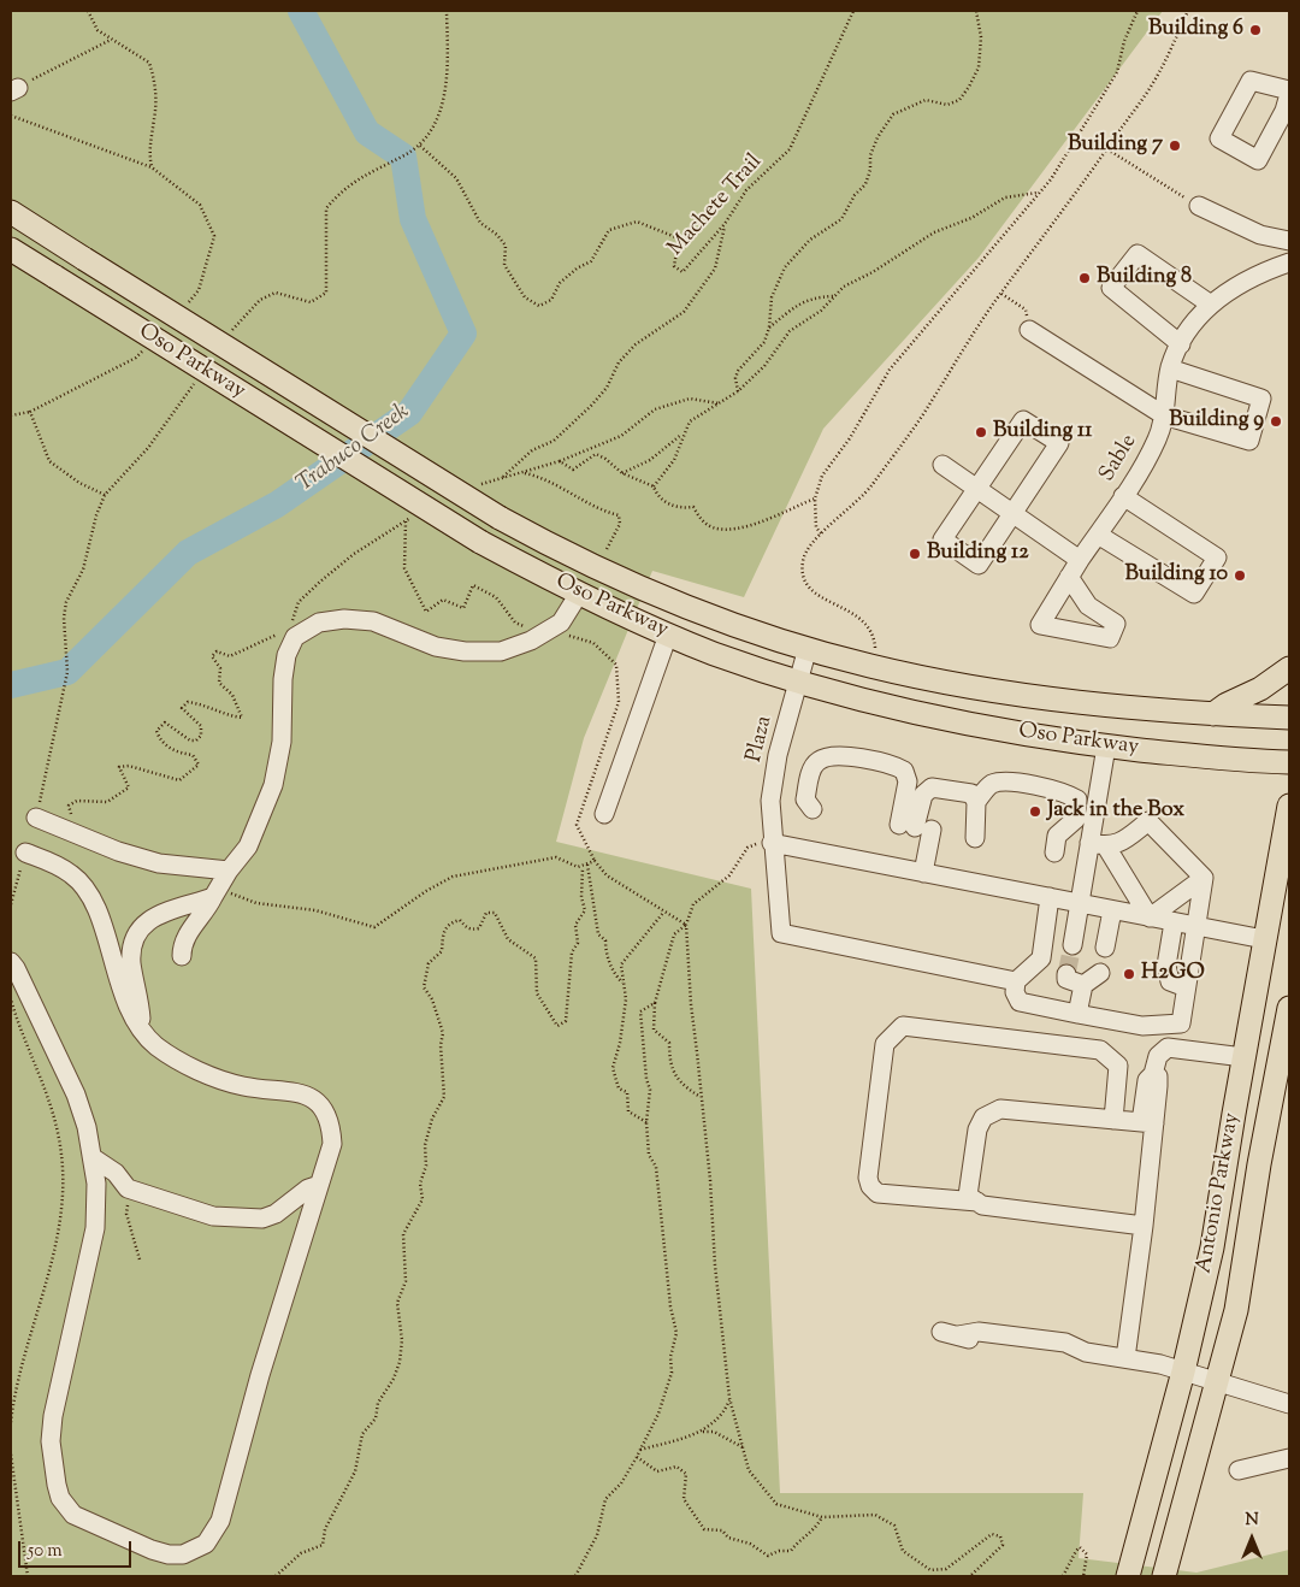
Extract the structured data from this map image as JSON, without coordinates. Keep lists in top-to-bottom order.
{
  "streets": {
    "main road": ["Oso Parkway", "Antonio Parkway"],
    "street": ["Sable", "Plaza"],
    "path": ["Machete Trail"]
  },
  "crossings": [
    ["Oso Parkway", "Plaza"]
  ],
  "water": ["Trabuco Creek"],
  "places": [
    "Building 6",
    "Building 7",
    "Building 8",
    "Building 9",
    "Building 11",
    "Building 12",
    "Building 10",
    "Jack in the Box",
    "H2GO"
  ],
  "scale_bar": "50 m",
  "north": "top"
}
